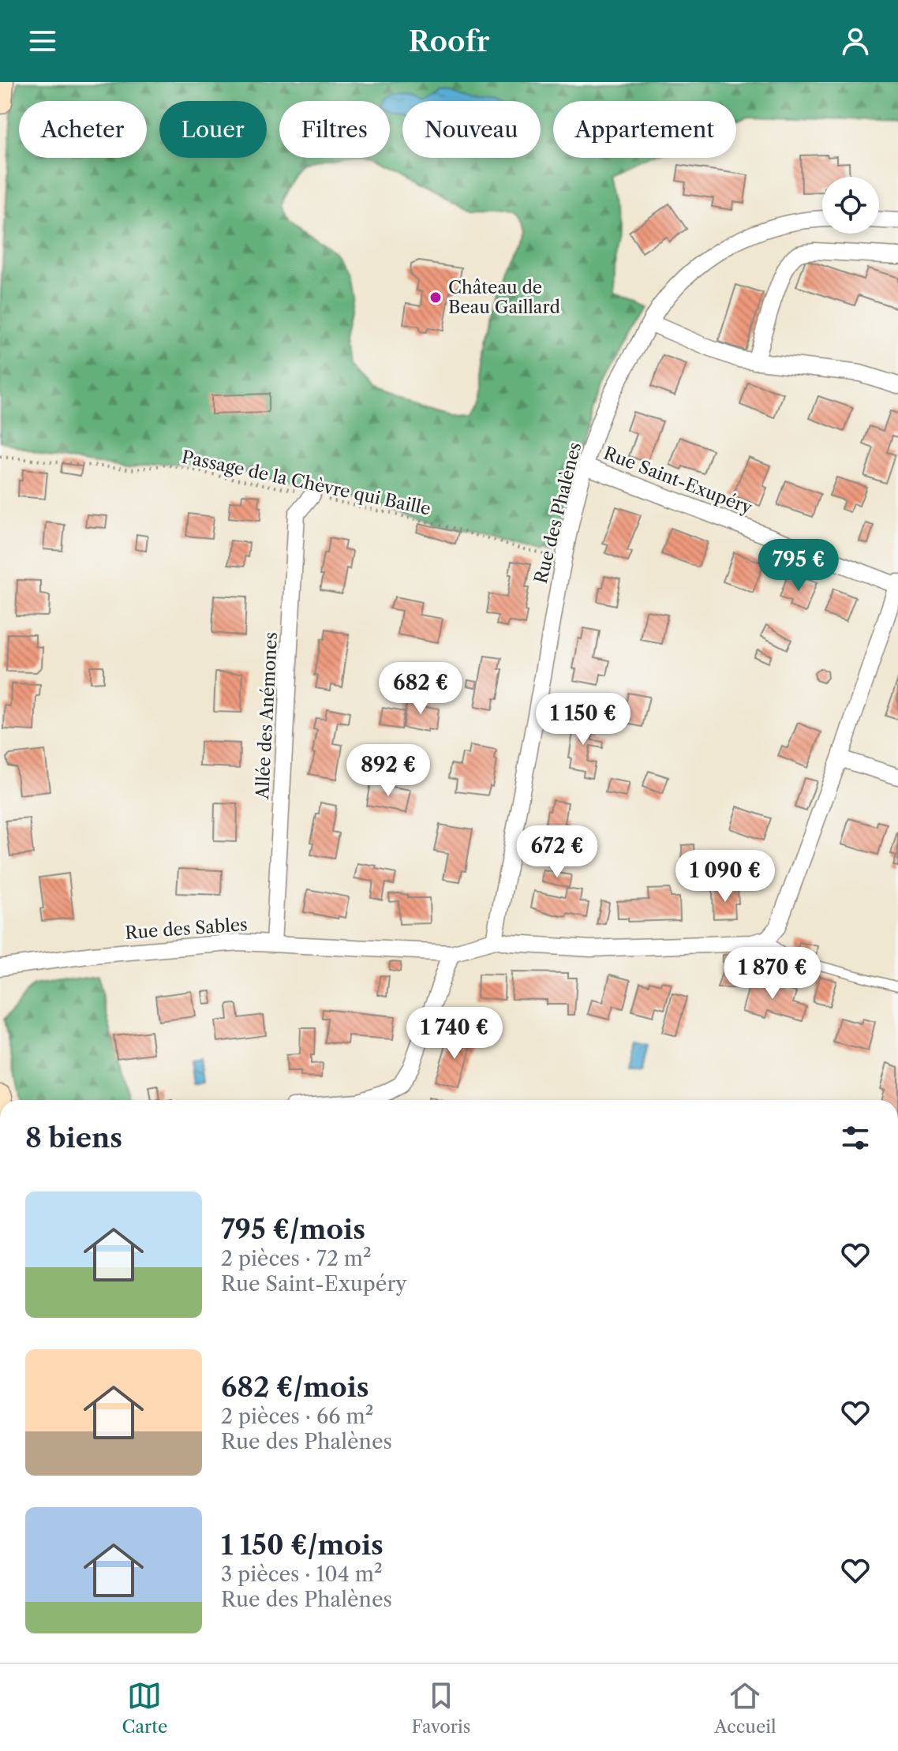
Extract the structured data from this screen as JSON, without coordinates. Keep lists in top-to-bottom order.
{
  "streets": {
    "street": [
      "Rue Saint-Exupéry",
      "Rue des Phalènes",
      "Allée des Anémones",
      "Rue des Sables"
    ],
    "path": ["Passage de la Chèvre qui Baille"]
  },
  "crossings": [
    ["Rue Saint-Exupéry", "Rue des Phalènes"],
    ["Passage de la Chèvre qui Baille", "Rue des Phalènes"],
    ["Passage de la Chèvre qui Baille", "Allée des Anémones"],
    ["Rue des Phalènes", "Rue des Sables"],
    ["Allée des Anémones", "Rue des Sables"]
  ],
  "places": ["Château de Beau Gaillard"],
  "page": {
    "header": "Roofr",
    "chip": [
      "Acheter",
      "Louer",
      "Filtres",
      "Nouveau",
      "Appartement"
    ],
    "price": [
      "795 €",
      "682 €",
      "1 150 €",
      "892 €",
      "672 €",
      "1 090 €",
      "1 870 €",
      "1 740 €"
    ],
    "heading": "8 biens",
    "list": [
      {
        "name": "795 €/mois",
        "note": "2 pièces · 72 m² · Rue Saint-Exupéry"
      },
      {
        "name": "682 €/mois",
        "note": "2 pièces · 66 m² · Rue des Phalènes"
      },
      {
        "name": "1 150 €/mois",
        "note": "3 pièces · 104 m² · Rue des Phalènes"
      }
    ],
    "tabs": ["Carte", "Favoris", "Accueil"]
  }
}
